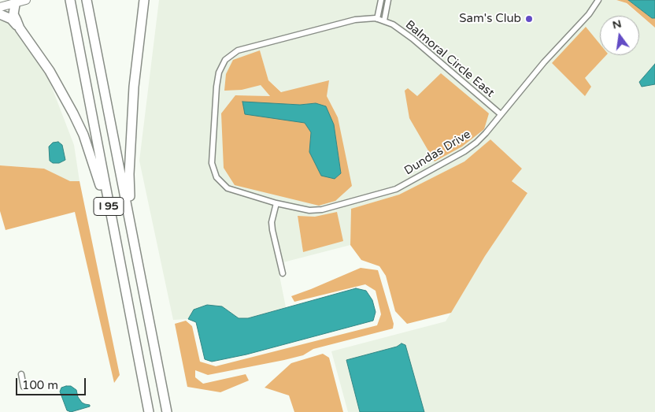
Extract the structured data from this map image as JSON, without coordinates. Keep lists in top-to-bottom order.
{
  "streets": {
    "highway": ["I 95"],
    "street": ["Balmoral Circle East", "Dundas Drive"]
  },
  "crossings": [
    ["Balmoral Circle East", "Dundas Drive"]
  ],
  "places": ["Sam's Club"],
  "scale_bar": "100 m",
  "north": "top"
}
